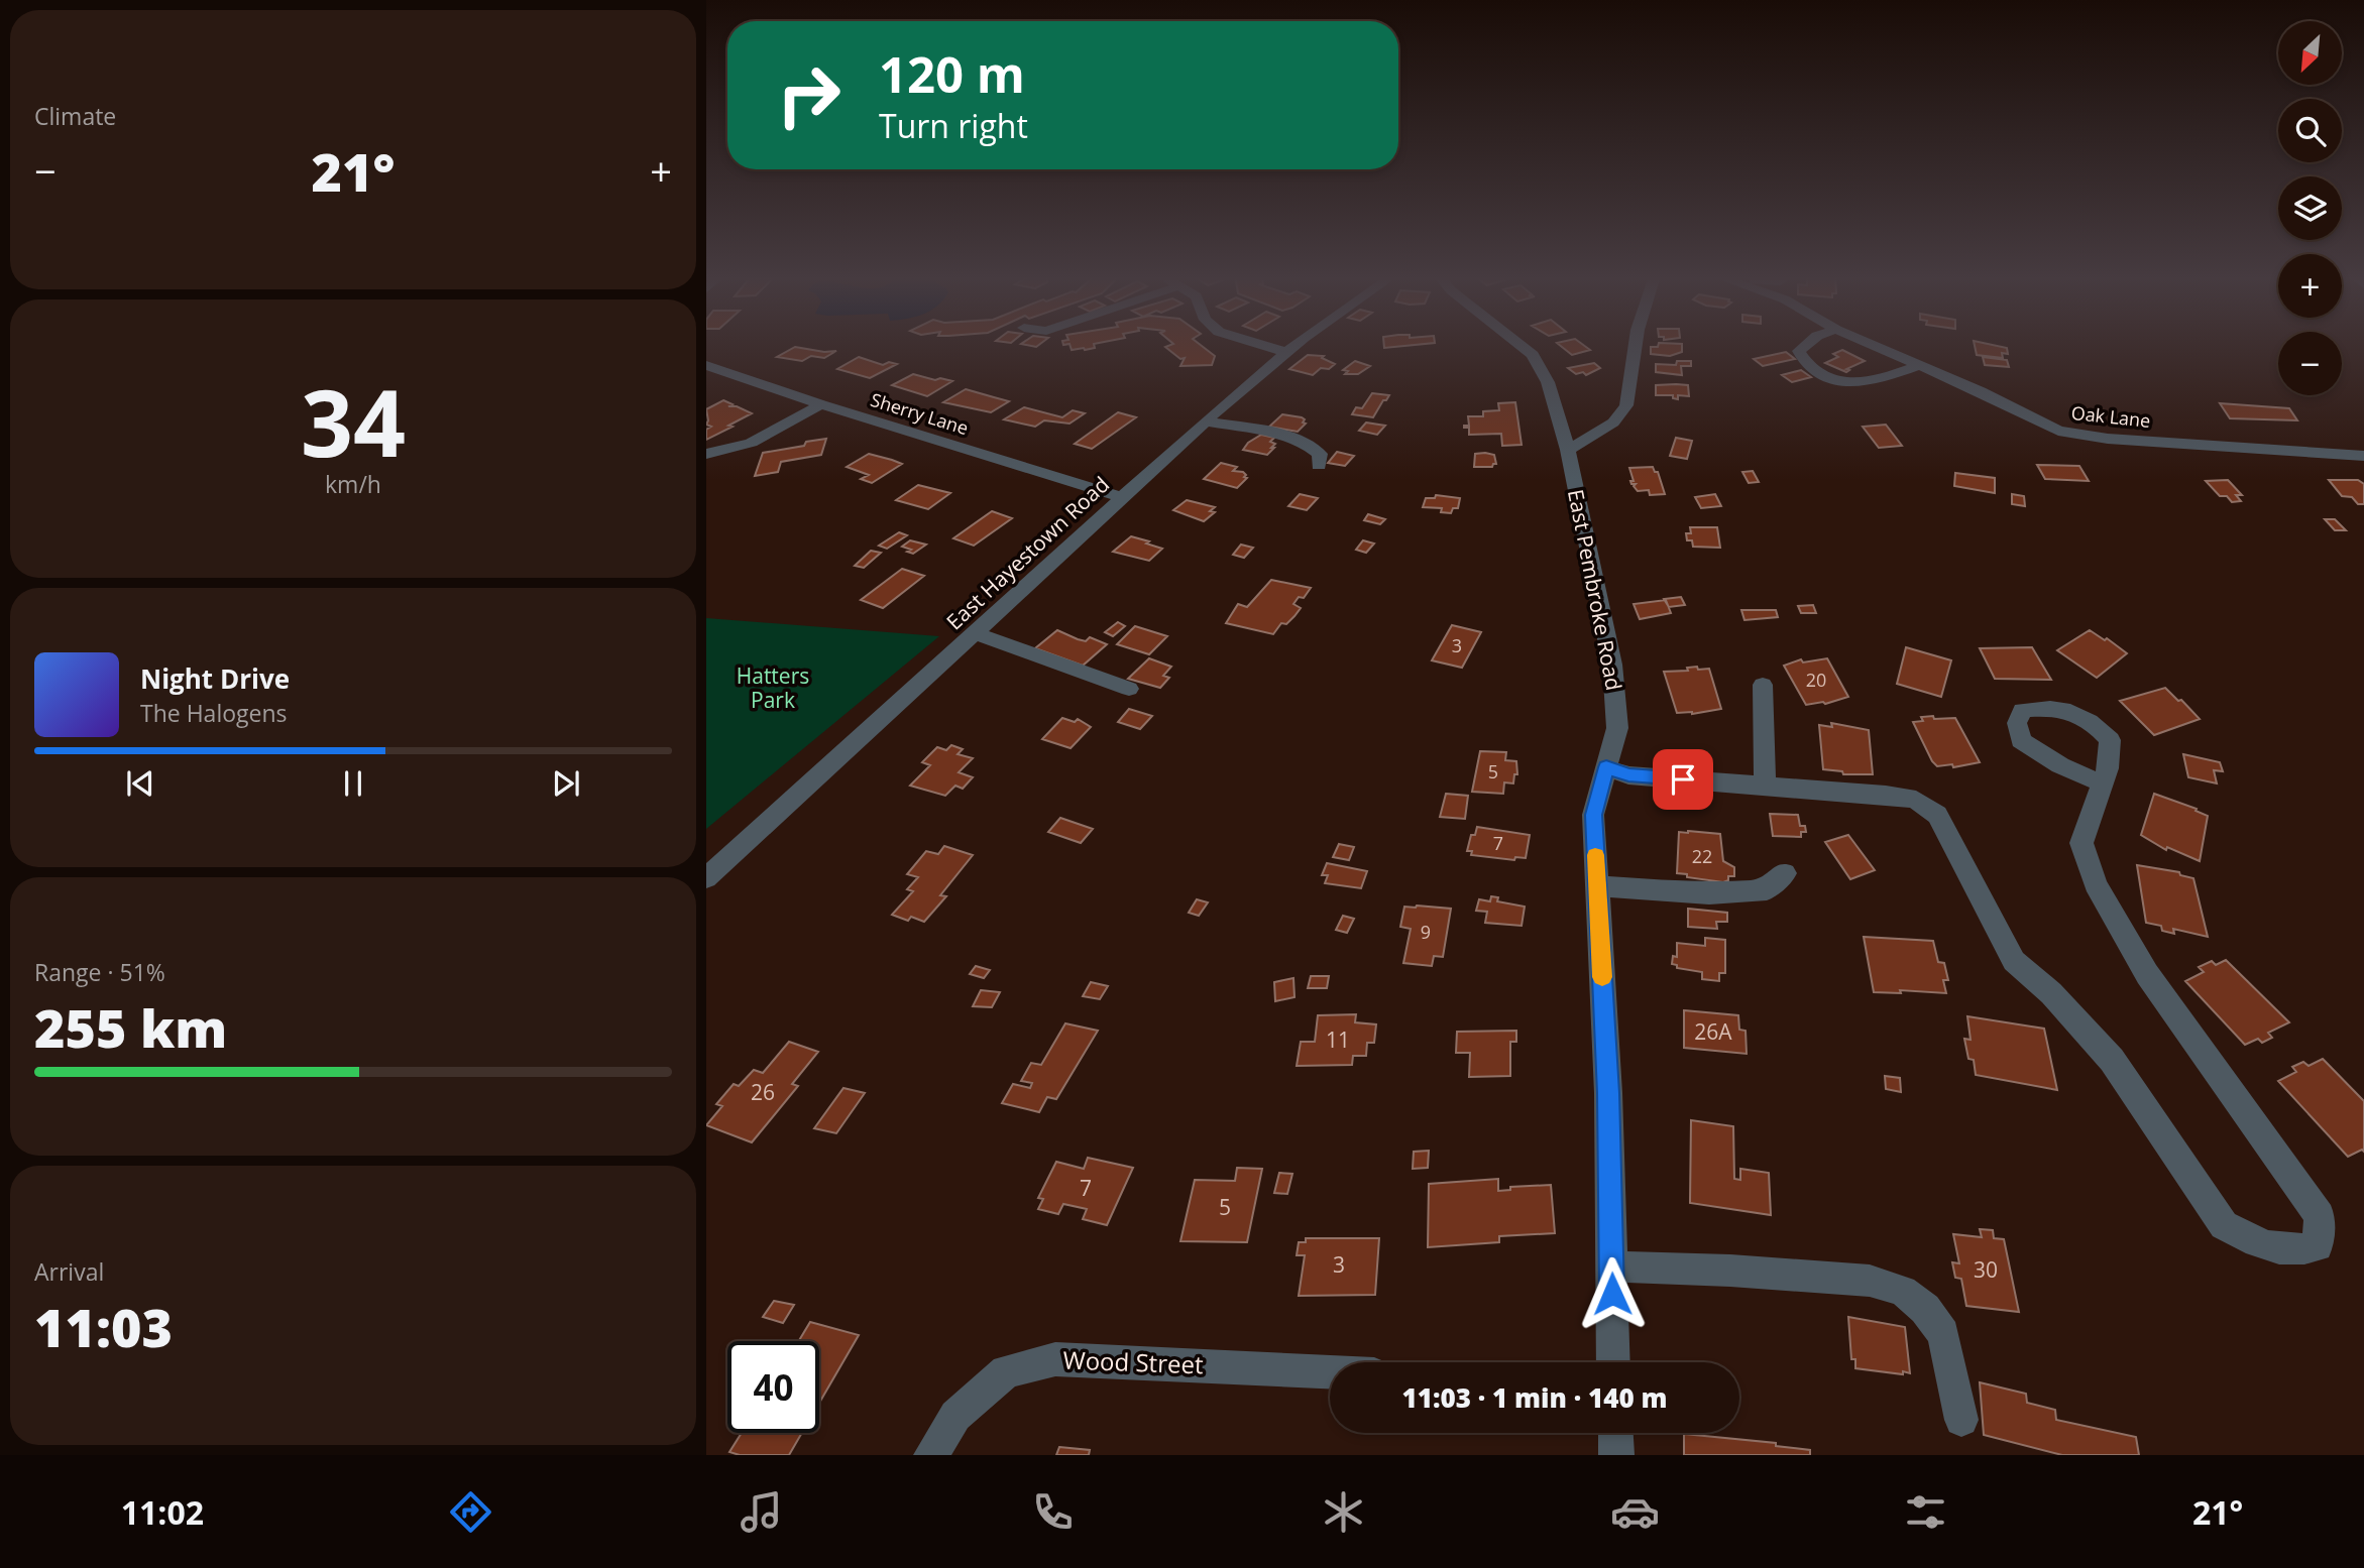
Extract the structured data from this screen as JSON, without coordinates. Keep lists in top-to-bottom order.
{
  "streets": {
    "street": [
      "Sherry Lane",
      "Oak Lane",
      "East Hayestown Road",
      "East Pembroke Road",
      "Wood Street"
    ]
  },
  "crossings": [
    ["Sherry Lane", "East Hayestown Road"]
  ],
  "parks": ["Hatters Park"],
  "house_numbers": [
    "3",
    "20",
    "5",
    "7",
    "22",
    "9",
    "26A",
    "11",
    "26",
    "7",
    "5",
    "3",
    "30"
  ],
  "north": "bottom left",
  "page": {
    "tile": [
      "Climate",
      ["34", "km/h"],
      ["Range · 51%", "255 km"],
      ["Arrival", "11:03"]
    ],
    "map_buttons": ["+", "−"],
    "turn": ["120 m", "Turn right"],
    "heat": ["−", "21°", "+"],
    "song": ["Night Drive", "The Halogens"],
    "limit": "40",
    "trip": "11:03 · 1 min · 140 m",
    "tabs": ["11:02", "21°"]
  }
}
